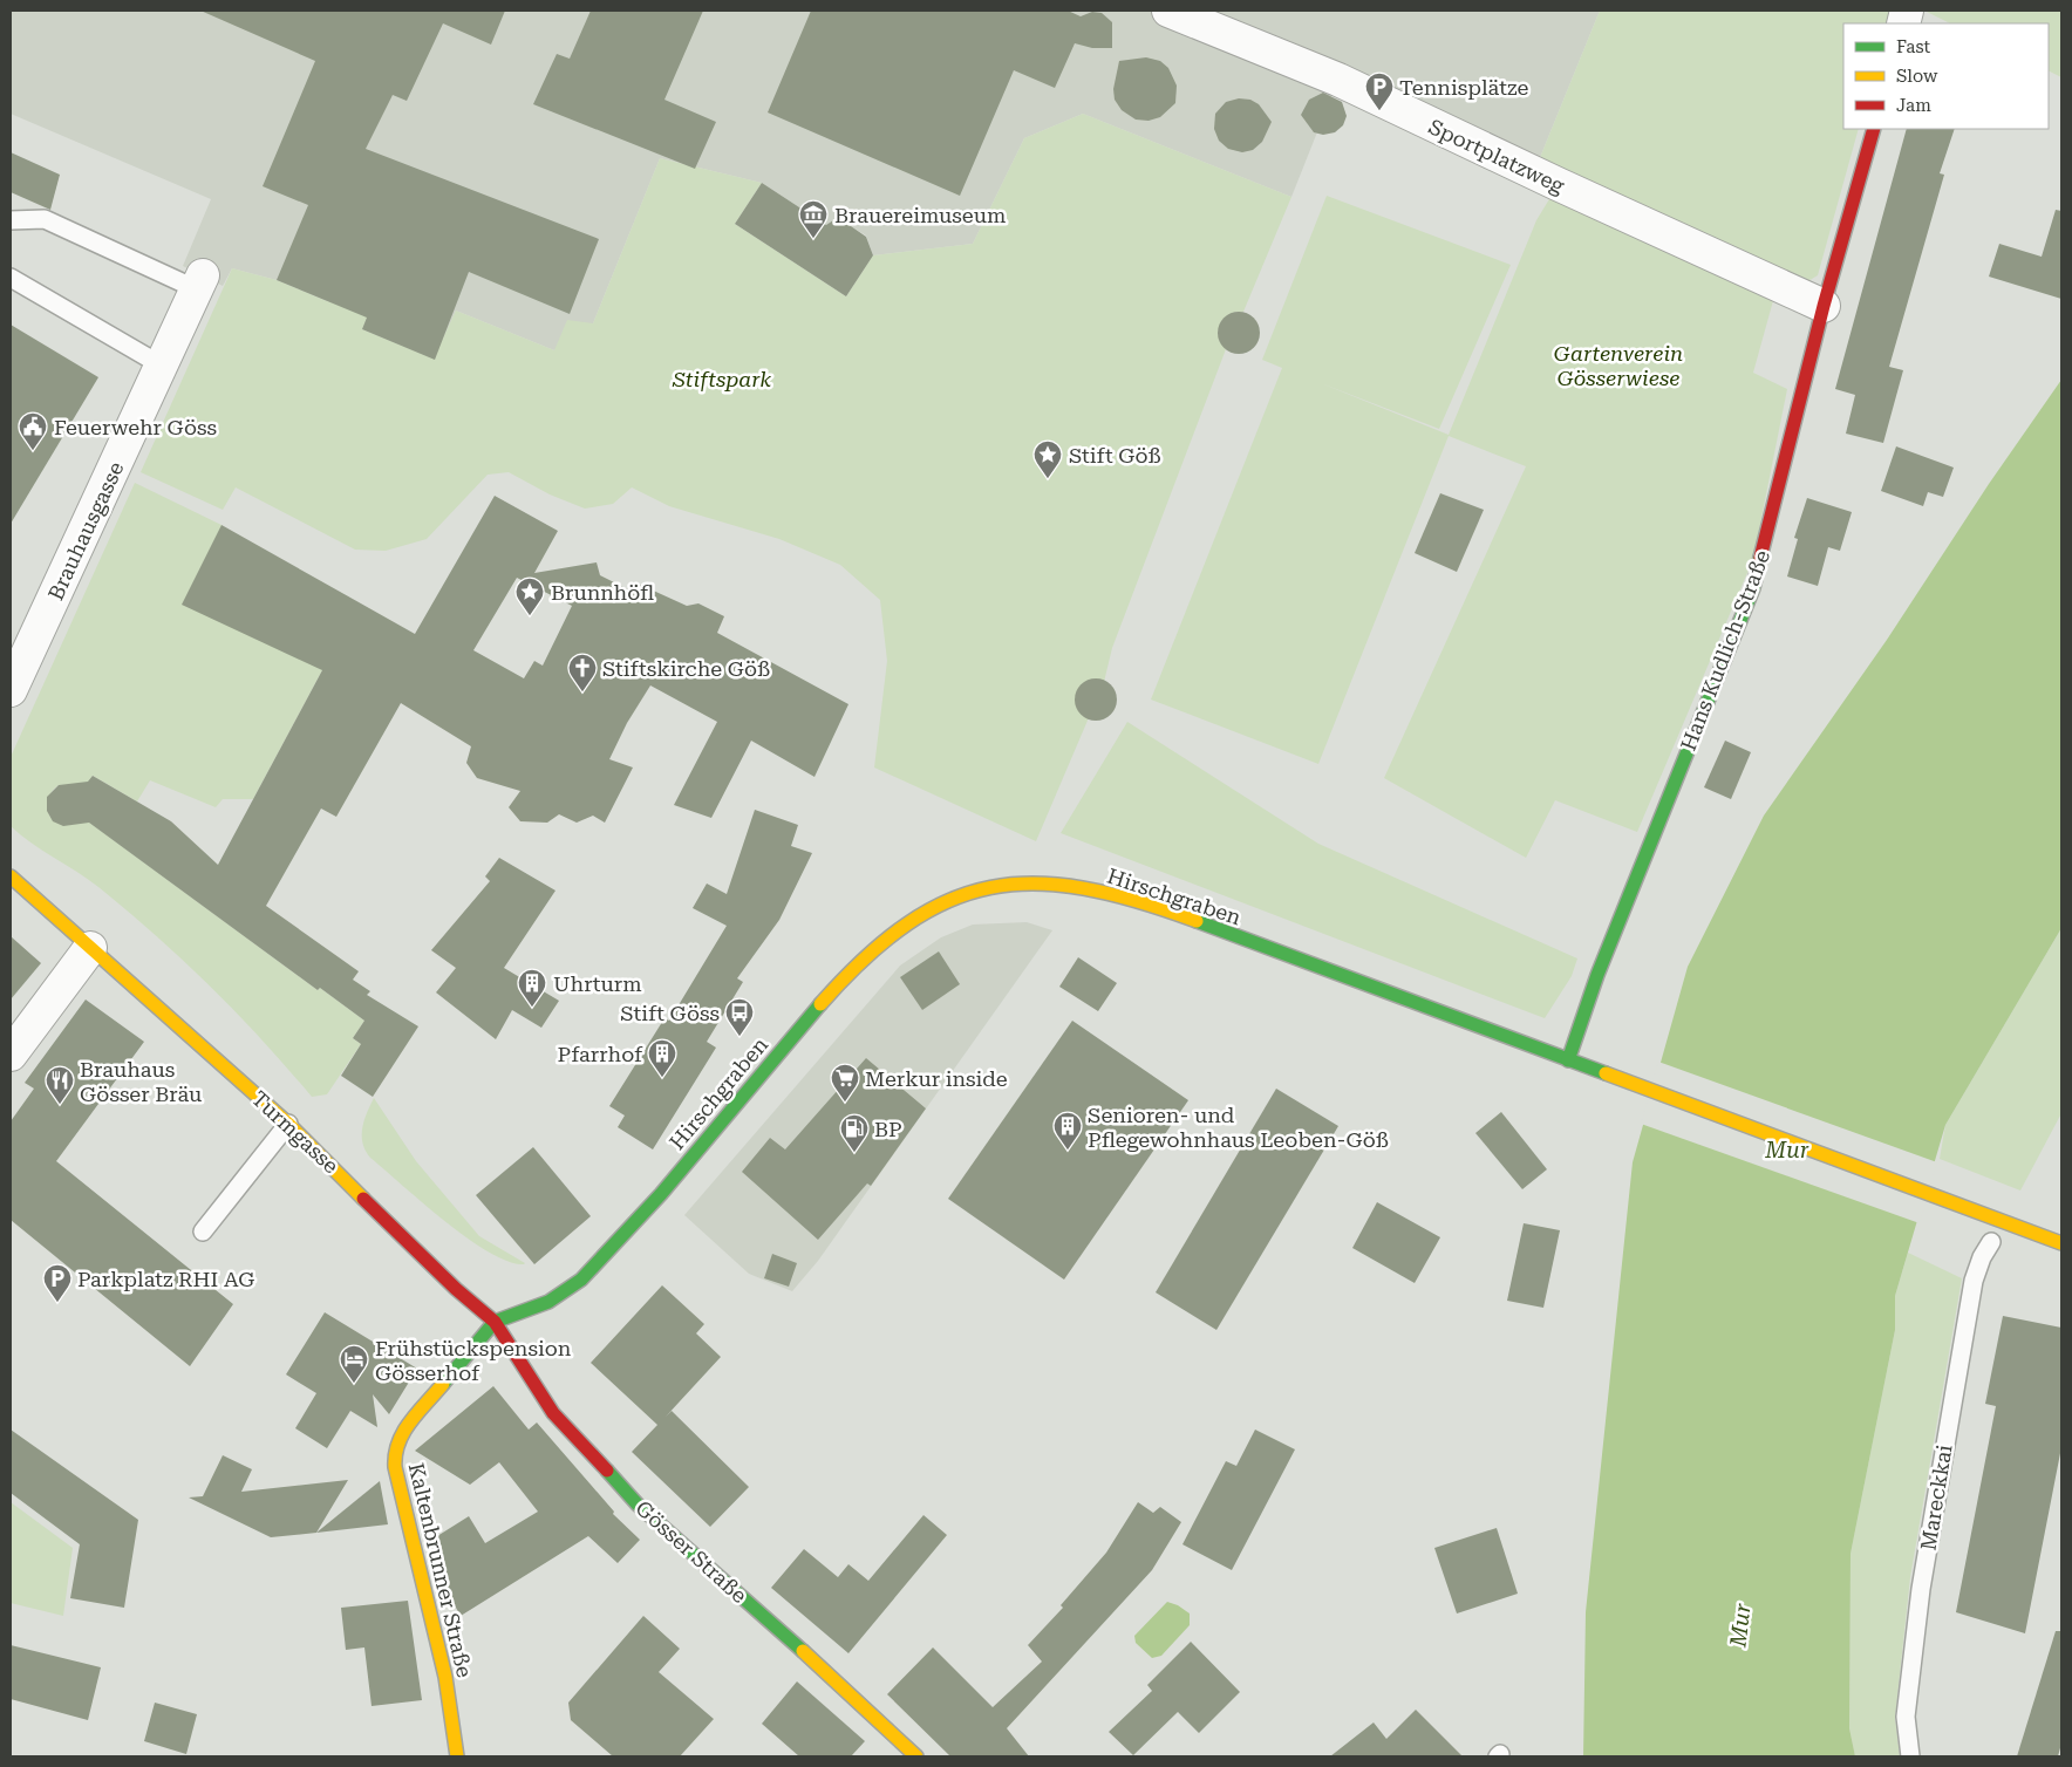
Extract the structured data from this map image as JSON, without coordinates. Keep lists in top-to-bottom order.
{
  "streets": {
    "main road": [
      "Hans Kudlich-Straße",
      "Hirschgraben",
      "Turmgasse",
      "Gösser Straße",
      "Kaltenbrunner Straße"
    ],
    "street": ["Sportplatzweg", "Brauhausgasse"],
    "lane": ["Mareckkai"]
  },
  "crossings": [
    ["Sportplatzweg", "Hans Kudlich-Straße"],
    ["Hans Kudlich-Straße", "Hirschgraben"],
    ["Hirschgraben", "Turmgasse"],
    ["Hirschgraben", "Gösser Straße"],
    ["Hirschgraben", "Kaltenbrunner Straße"],
    ["Turmgasse", "Gösser Straße"],
    ["Turmgasse", "Kaltenbrunner Straße"],
    ["Gösser Straße", "Kaltenbrunner Straße"]
  ],
  "water": ["Mur"],
  "parks": ["Gartenverein Gösserwiese", "Stiftspark"],
  "places": {
    "parking": ["Tennisplätze", "Parkplatz RHI AG"],
    "museum": ["Brauereimuseum"],
    "public building": ["Feuerwehr Göss"],
    "place": ["Stift Göß", "Brunnhöfl"],
    "church": ["Stiftskirche Göß"],
    "building": ["Uhrturm", "Pfarrhof", "Senioren- und Pflegewohnhaus Leoben-Göß"],
    "bus stop": ["Stift Göss"],
    "supermarket": ["Merkur inside"],
    "restaurant": ["Brauhaus Gösser Bräu"],
    "fuel station": ["BP"],
    "hotel": ["Frühstückspension Gösserhof"]
  },
  "legend": ["Fast", "Slow", "Jam"]
}
